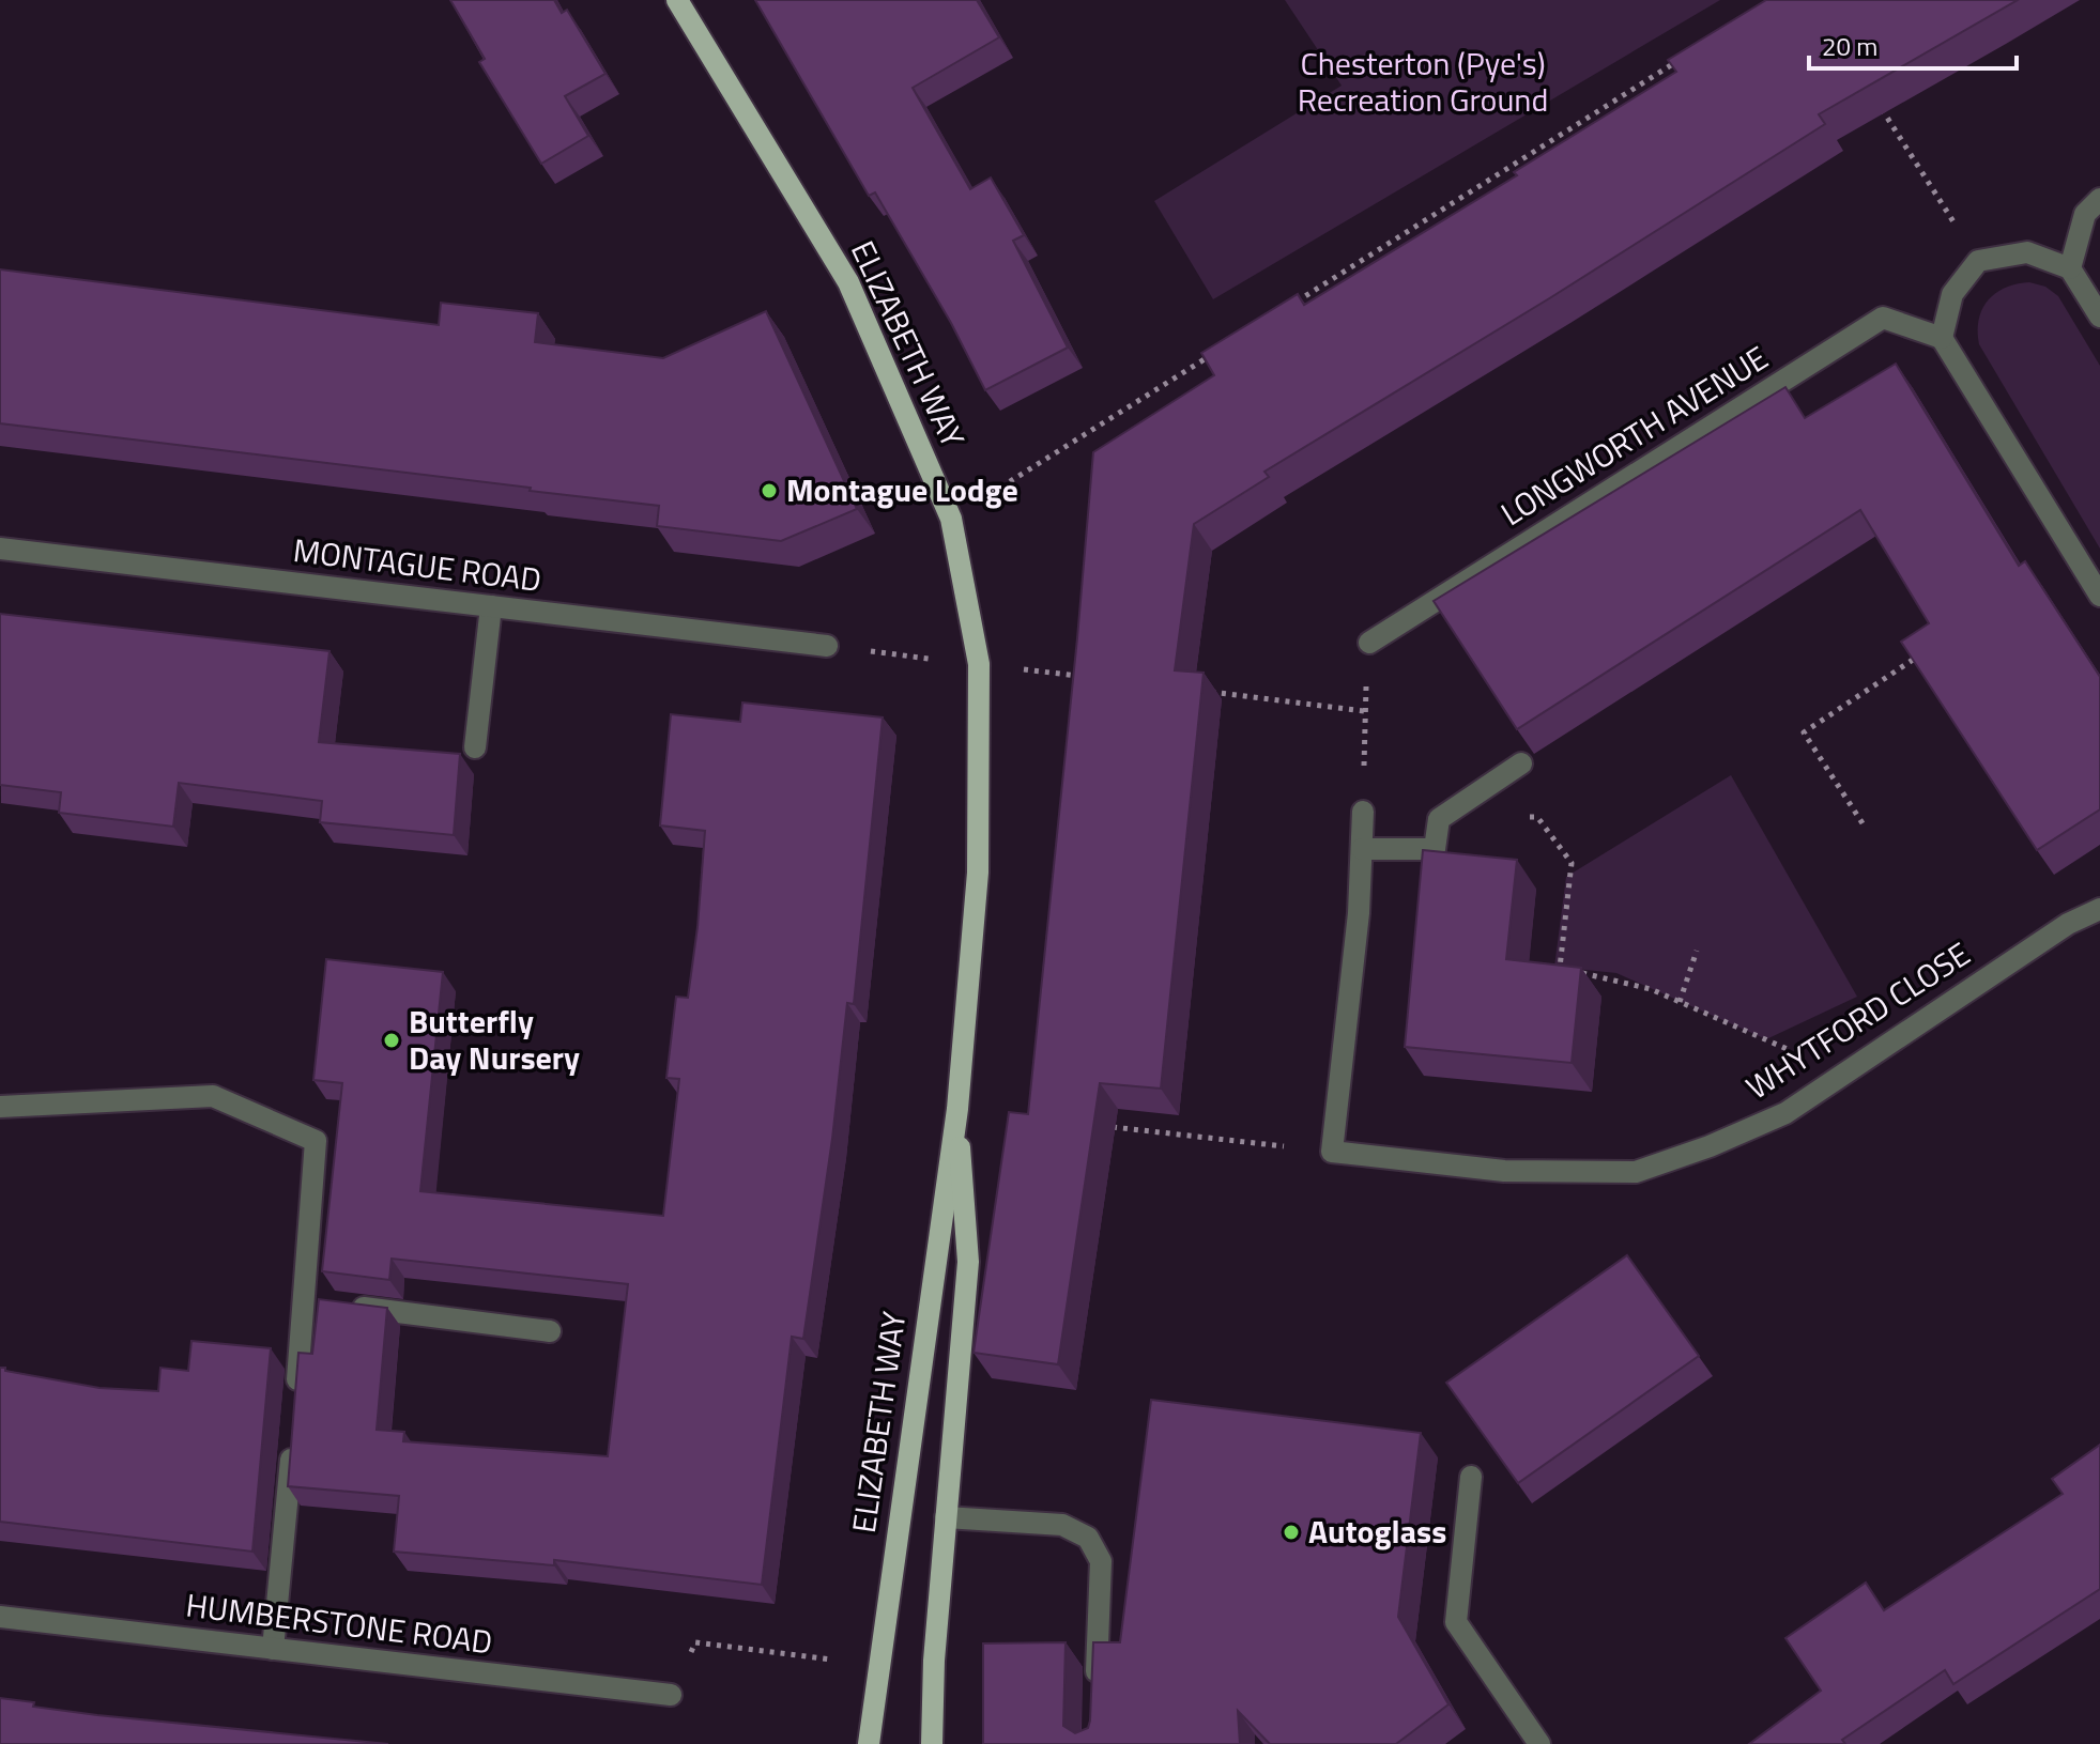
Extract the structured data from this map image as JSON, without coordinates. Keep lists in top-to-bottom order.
{
  "streets": {
    "main road": ["ELIZABETH WAY"],
    "street": [
      "LONGWORTH AVENUE",
      "MONTAGUE ROAD",
      "WHYTFORD CLOSE",
      "HUMBERSTONE ROAD"
    ]
  },
  "parks": ["Chesterton (Pye's) Recreation Ground"],
  "places": ["Montague Lodge", "Butterfly Day Nursery", "Autoglass"],
  "scale_bar": "20 m"
}
